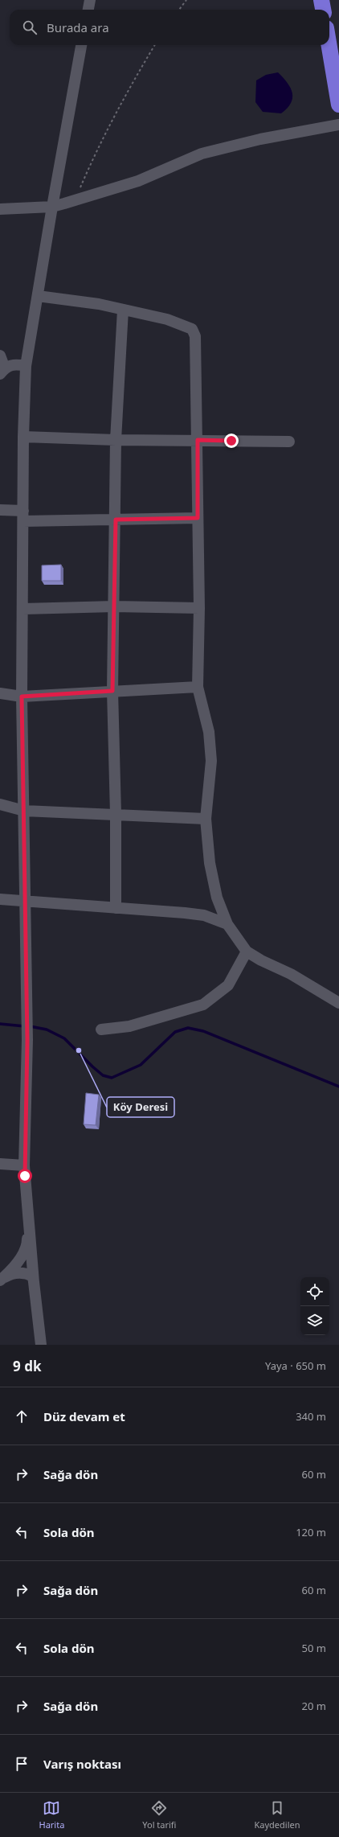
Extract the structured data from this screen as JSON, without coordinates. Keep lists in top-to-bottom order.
{
  "places": ["Köy Deresi"],
  "page": {
    "search": "Burada ara",
    "heading": ["9 dk", "Yaya · 650 m"],
    "list": [
      ["Düz devam et", "340 m"],
      ["Sağa dön", "60 m"],
      ["Sola dön", "120 m"],
      ["Sağa dön", "60 m"],
      ["Sola dön", "50 m"],
      ["Sağa dön", "20 m"],
      "Varış noktası"
    ],
    "nav": ["Harita", "Yol tarifi", "Kaydedilen"]
  }
}
